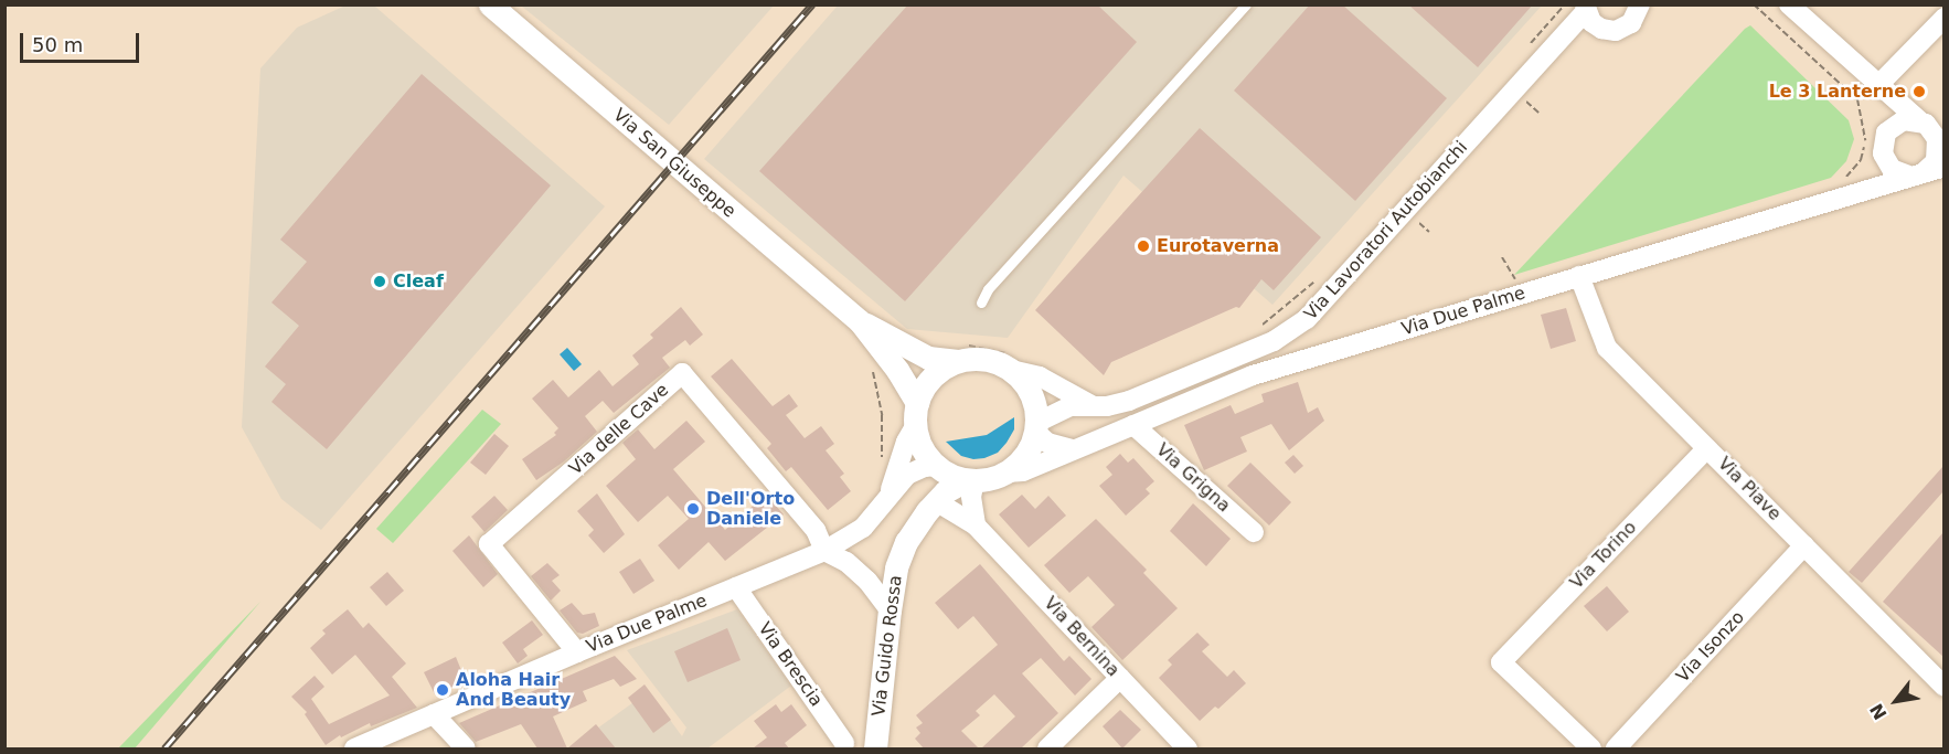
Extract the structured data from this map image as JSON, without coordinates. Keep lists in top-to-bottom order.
{
  "streets": {
    "street": [
      "Via San Giuseppe",
      "Via Lavoratori Autobianchi",
      "Via Due Palme",
      "Via delle Cave",
      "Via Grigna",
      "Via Piave",
      "Via Torino",
      "Via Bernina",
      "Via Guido Rossa",
      "Via Isonzo",
      "Via Brescia"
    ]
  },
  "crossings": [
    ["Via San Giuseppe", "Via Lavoratori Autobianchi"],
    ["Via San Giuseppe", "Via Due Palme"],
    ["Via San Giuseppe", "Via Guido Rossa"],
    ["Via Lavoratori Autobianchi", "Via Due Palme"],
    ["Via Lavoratori Autobianchi", "Via Guido Rossa"],
    ["Via Due Palme", "Via delle Cave"],
    ["Via Due Palme", "Via Grigna"],
    ["Via Due Palme", "Via Piave"],
    ["Via Due Palme", "Via Guido Rossa"],
    ["Via Due Palme", "Via Brescia"],
    ["Via Piave", "Via Torino"],
    ["Via Piave", "Via Isonzo"],
    ["Via Bernina", "Via Guido Rossa"]
  ],
  "places": [
    "Le 3 Lanterne",
    "Eurotaverna",
    "Cleaf",
    "Dell'Orto Daniele",
    "Aloha Hair And Beauty"
  ],
  "scale_bar": "50 m",
  "north": "bottom left"
}
